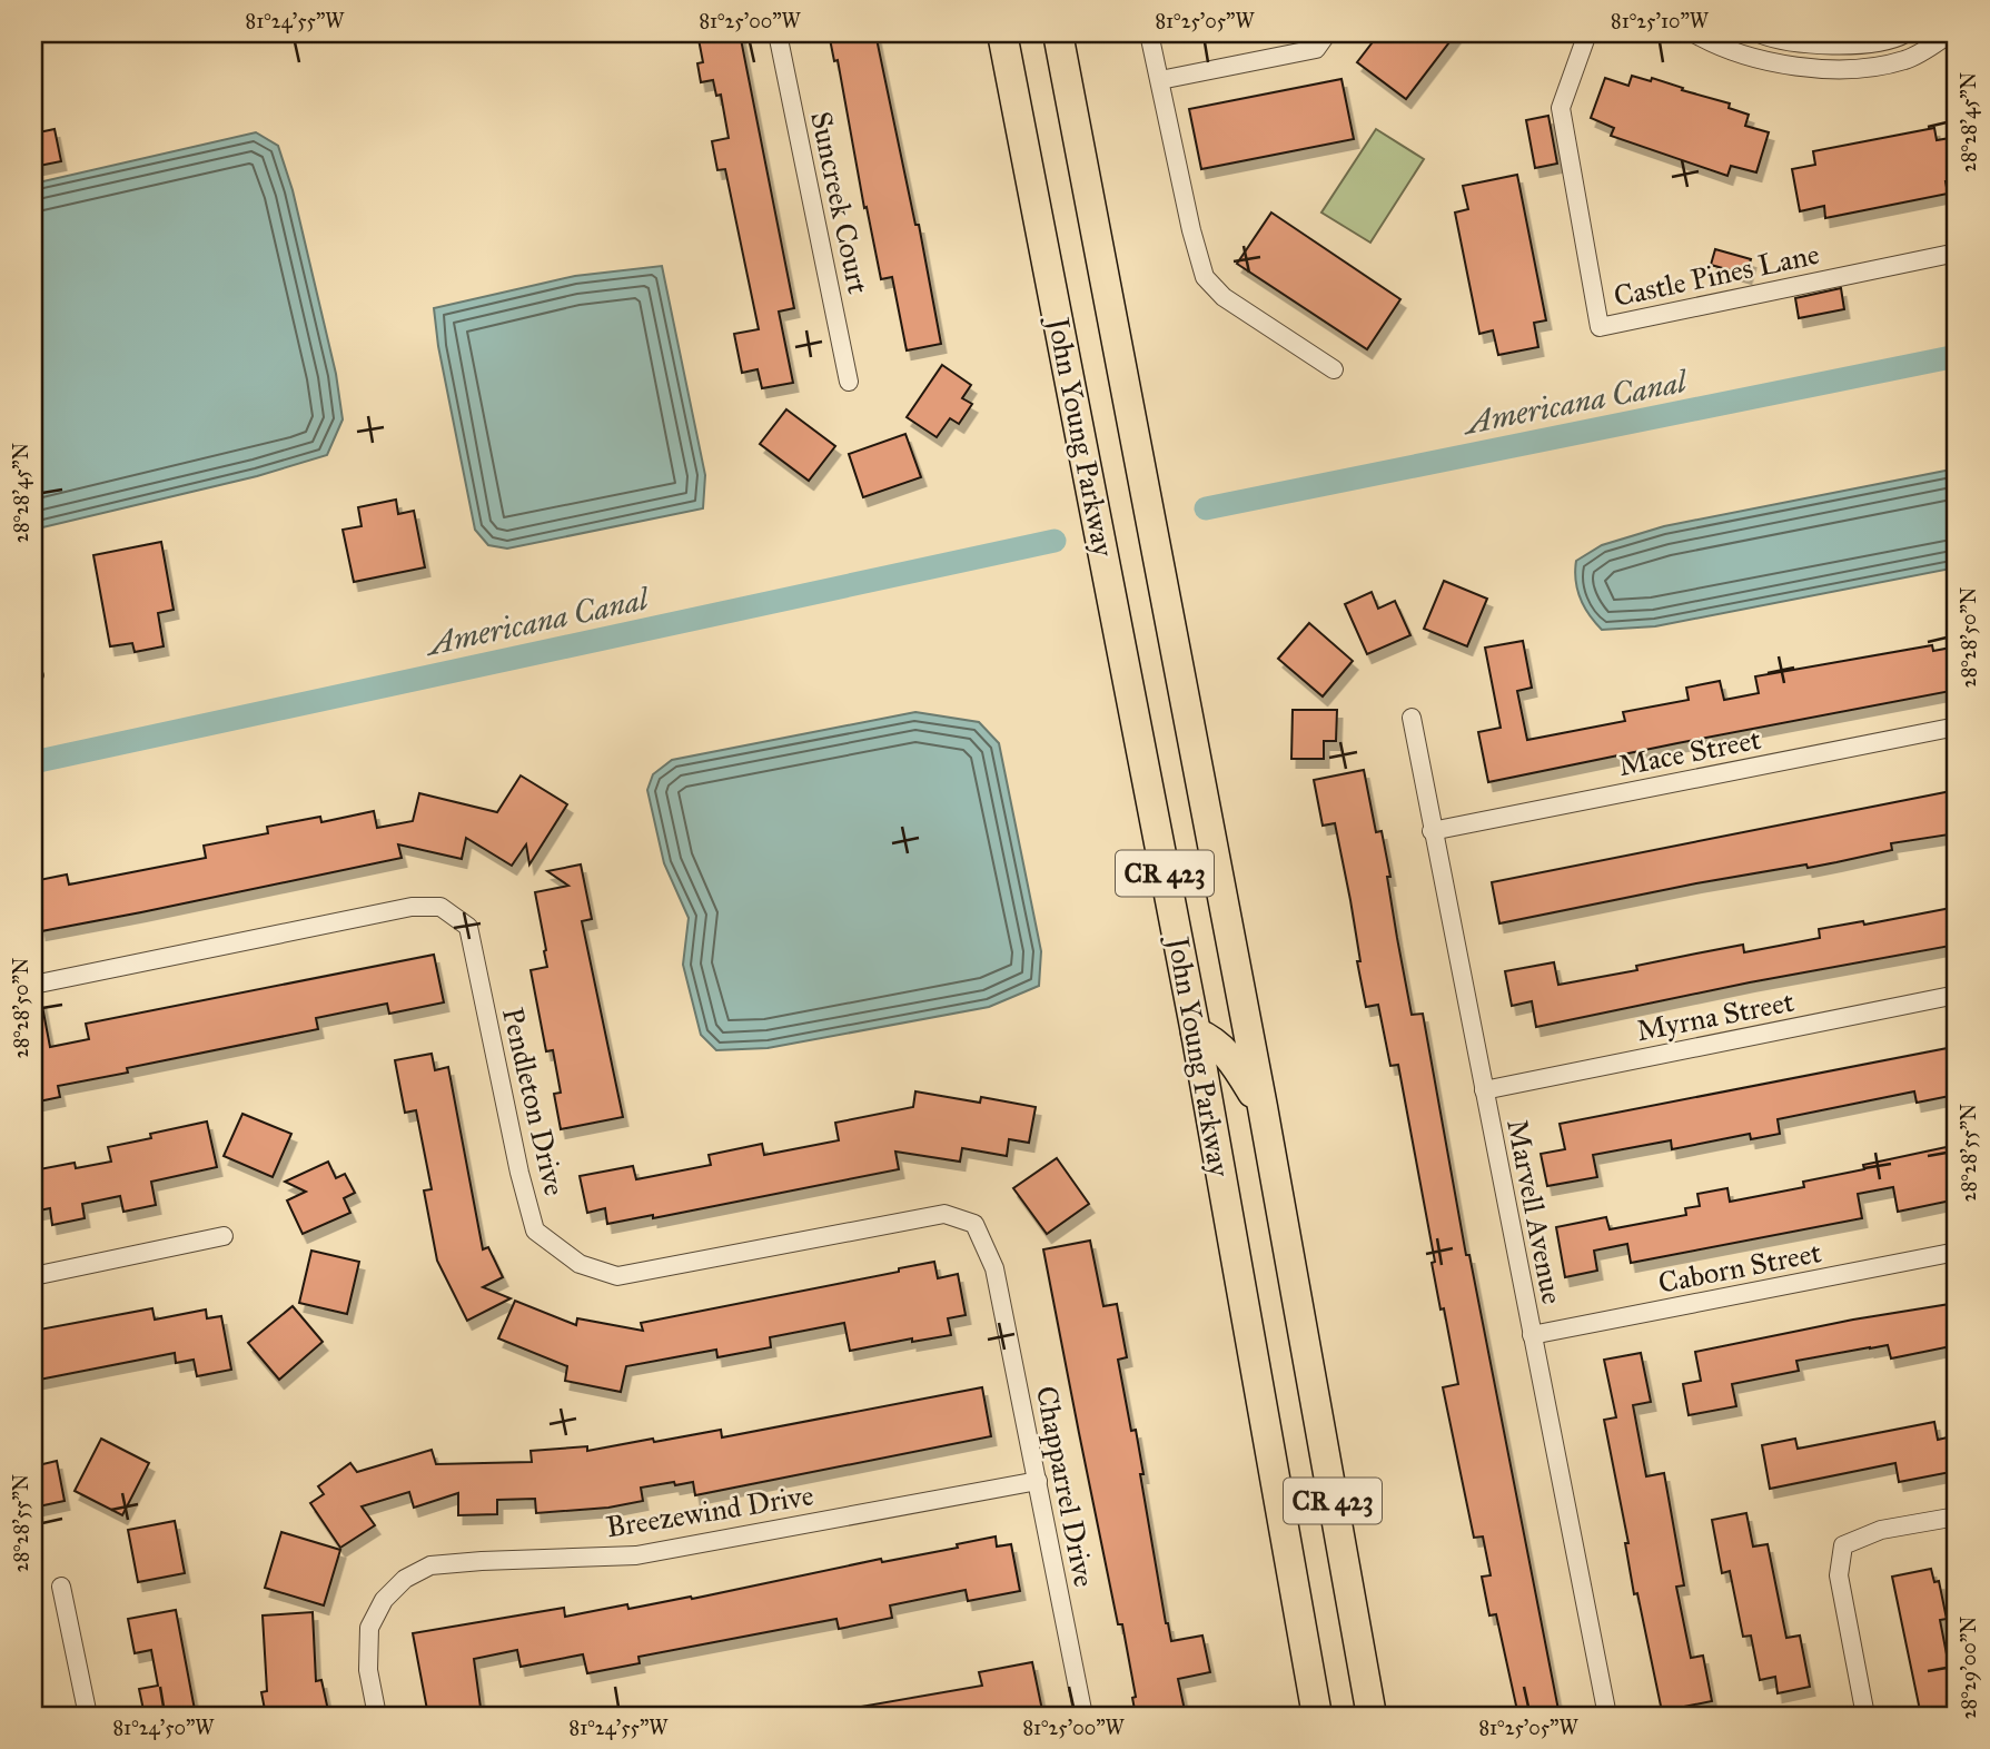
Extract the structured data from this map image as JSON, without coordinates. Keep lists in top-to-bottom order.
{
  "streets": {
    "highway": ["John Young Parkway", "CR 423"],
    "street": [
      "Suncreek Court",
      "Castle Pines Lane",
      "Mace Street",
      "Myrna Street",
      "Pendleton Drive",
      "Marvell Avenue",
      "Caborn Street",
      "Chapparrel Drive",
      "Breezewind Drive"
    ]
  },
  "crossings": [
    ["Mace Street", "Marvell Avenue"],
    ["Myrna Street", "Marvell Avenue"],
    ["Pendleton Drive", "Chapparrel Drive"],
    ["Marvell Avenue", "Caborn Street"],
    ["Chapparrel Drive", "Breezewind Drive"]
  ],
  "water": ["Americana Canal"],
  "coordinates": [
    "81°24'55\"W",
    "81°25'00\"W",
    "81°25'05\"W",
    "81°25'10\"W",
    "28°28'45\"N",
    "28°28'50\"N",
    "28°28'55\"N",
    "28°29'00\"N",
    "81°24'50\"W"
  ]
}
